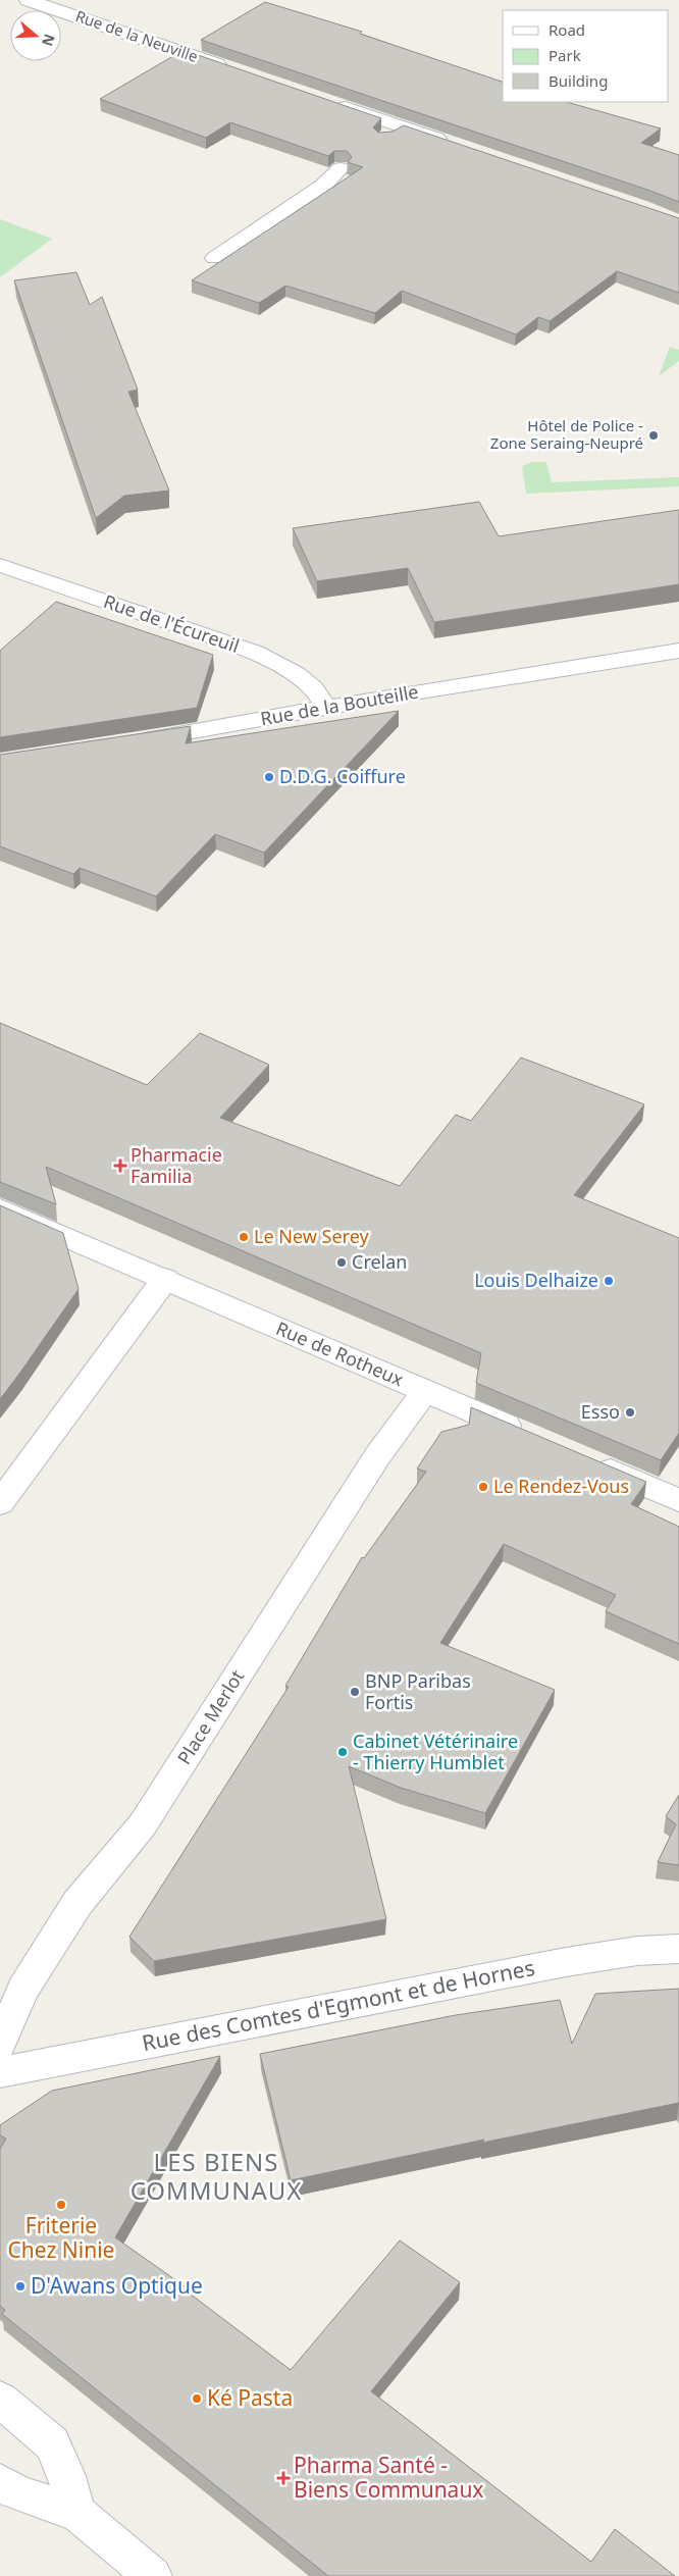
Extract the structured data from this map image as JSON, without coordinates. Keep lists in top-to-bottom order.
{
  "streets": {
    "street": [
      "Rue de la Neuville",
      "Rue de l'Écureuil",
      "Rue de la Bouteille",
      "Rue de Rotheux",
      "Place Merlot",
      "Rue des Comtes d'Egmont et de Hornes"
    ]
  },
  "crossings": [
    ["Rue de l'Écureuil", "Rue de la Bouteille"],
    ["Rue de Rotheux", "Place Merlot"]
  ],
  "districts": ["LES BIENS COMMUNAUX"],
  "places": {
    "other": [
      "Hôtel de Police - Zone Seraing-Neupré",
      "D.D.G. Coiffure",
      "Le New Serey",
      "Crelan",
      "Louis Delhaize",
      "Esso",
      "Le Rendez-Vous",
      "BNP Paribas Fortis",
      "Cabinet Vétérinaire - Thierry Humblet",
      "Friterie Chez Ninie",
      "D'Awans Optique",
      "Ké Pasta"
    ],
    "health": ["Pharmacie Familia", "Pharma Santé - Biens Communaux"]
  },
  "legend": ["Road", "Park", "Building"],
  "north": "right"
}
